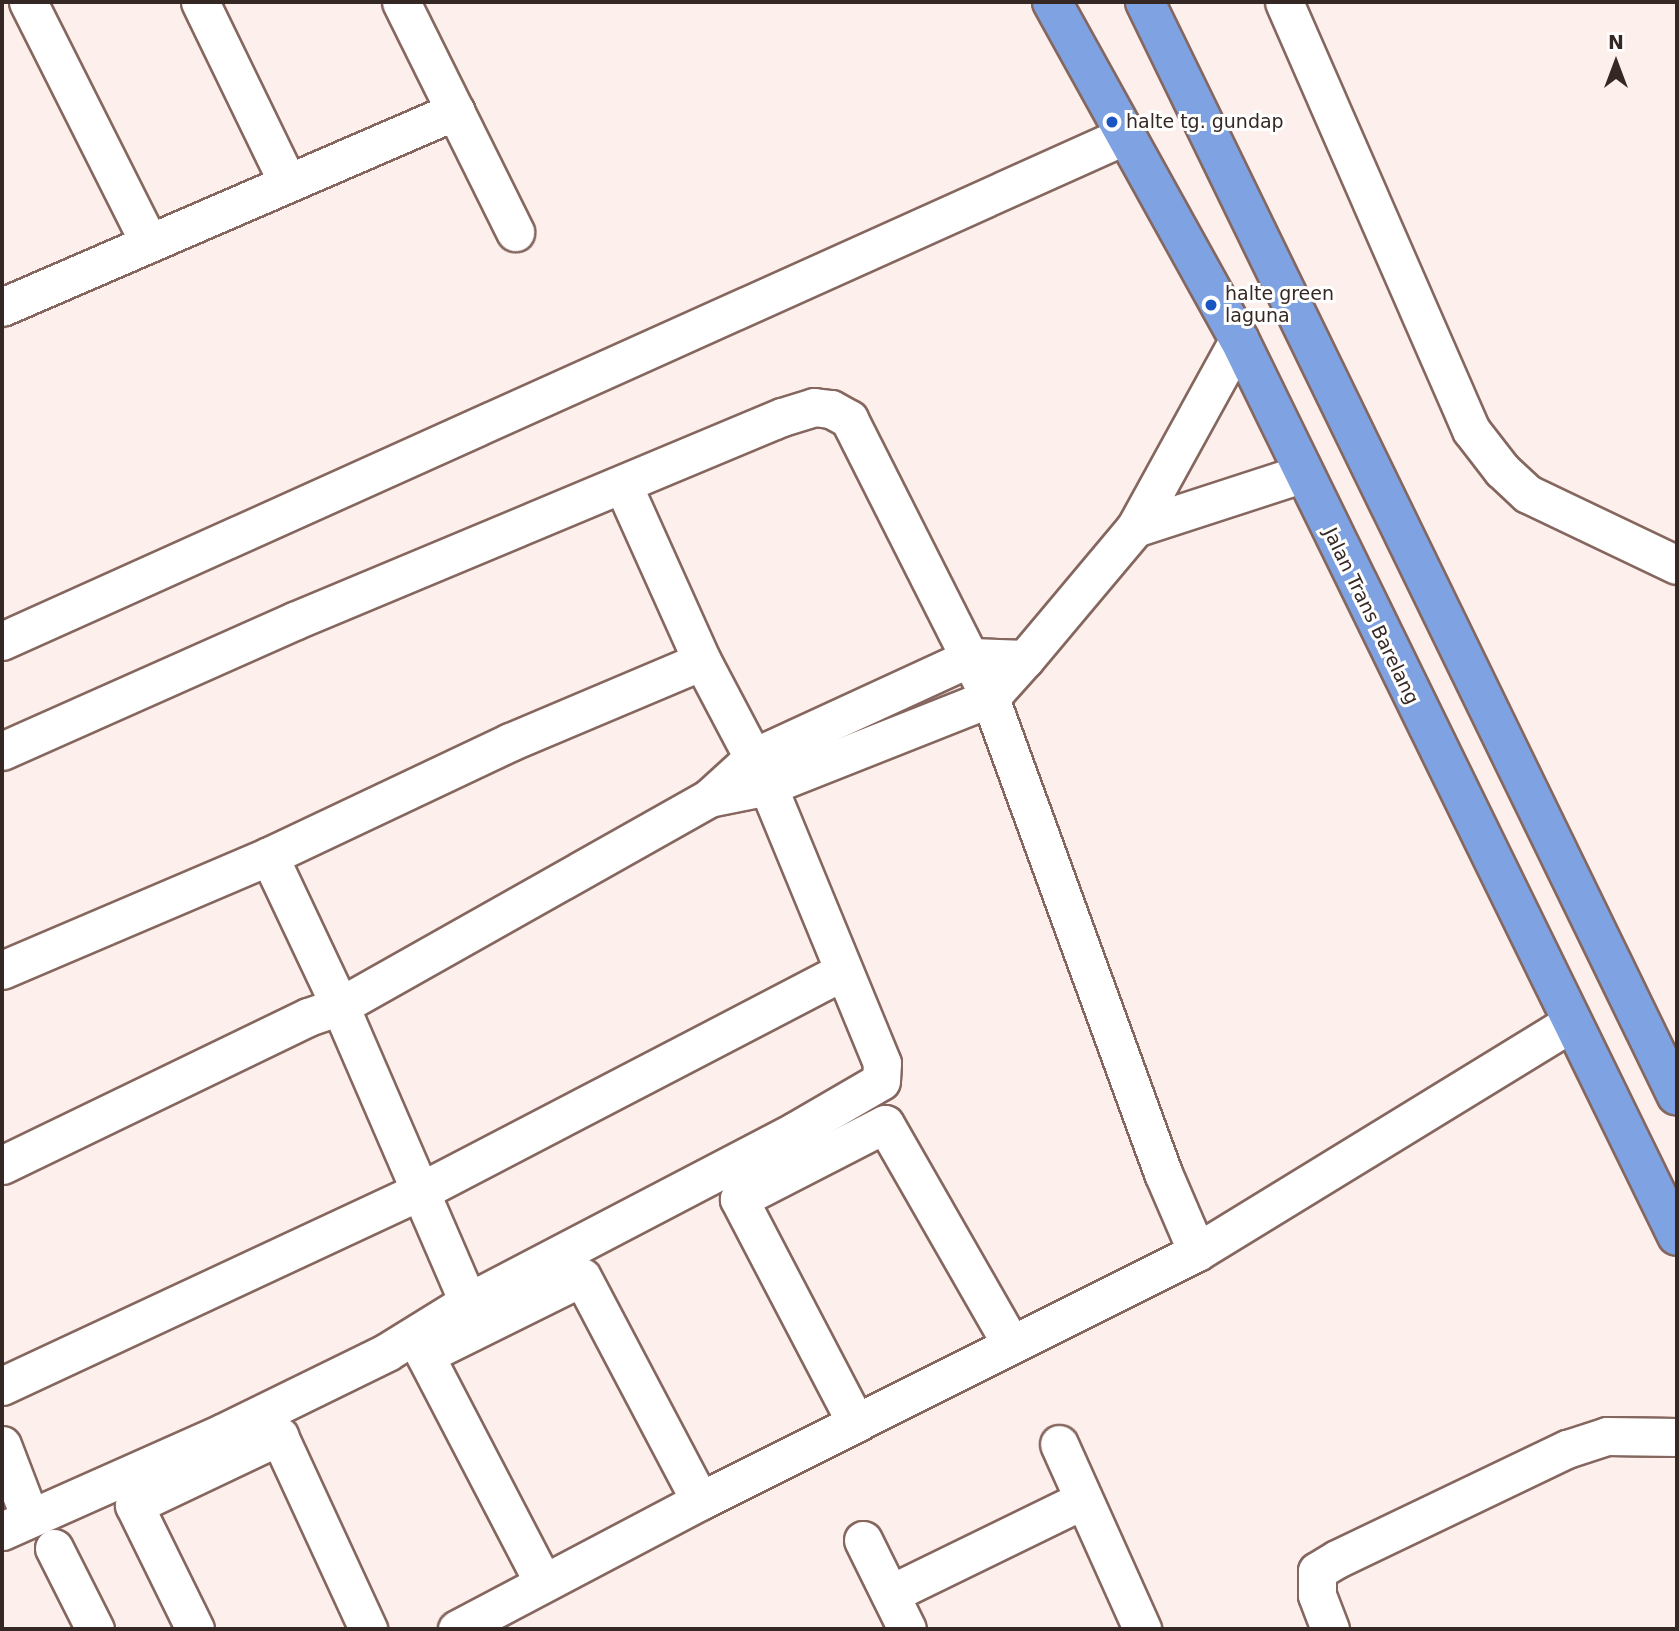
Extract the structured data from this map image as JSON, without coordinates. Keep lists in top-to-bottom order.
{
  "streets": {
    "highway": ["Jalan Trans Barelang"]
  },
  "places": ["halte tg. gundap", "halte green laguna"],
  "north": "top"
}
